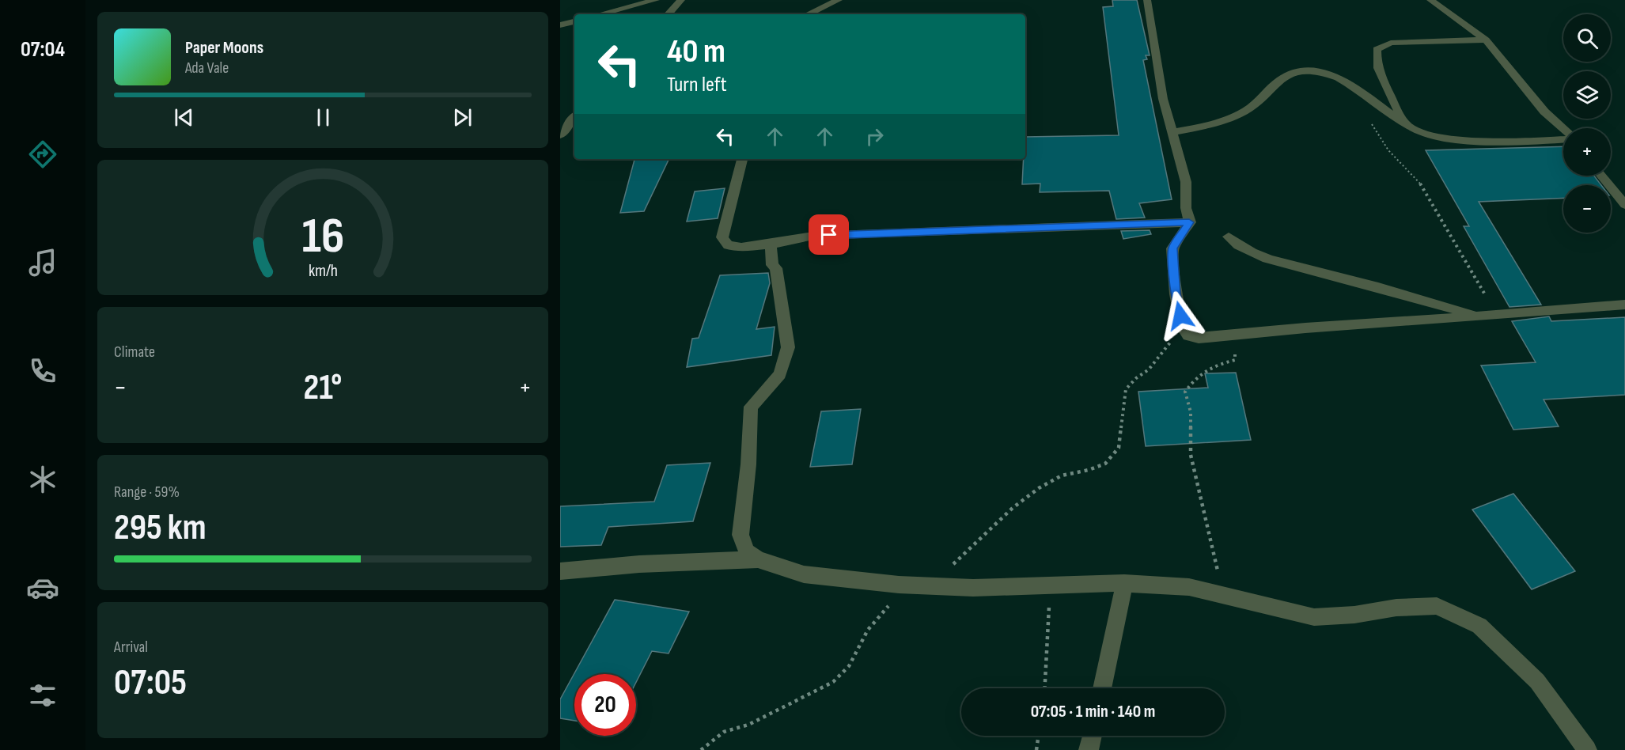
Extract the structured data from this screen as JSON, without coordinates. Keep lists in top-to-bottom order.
{
  "page": {
    "tabs": "07:04",
    "map_buttons": ["+", "−"],
    "turn": ["40 m", "Turn left"],
    "song": ["Paper Moons", "Ada Vale"],
    "tile": [
      "Climate",
      ["Range · 59%", "295 km"],
      ["Arrival", "07:05"]
    ],
    "heat": ["−", "21°", "+"],
    "limit": "20",
    "trip": "07:05 · 1 min · 140 m",
    "gauge": ["16", "km/h"]
  }
}
